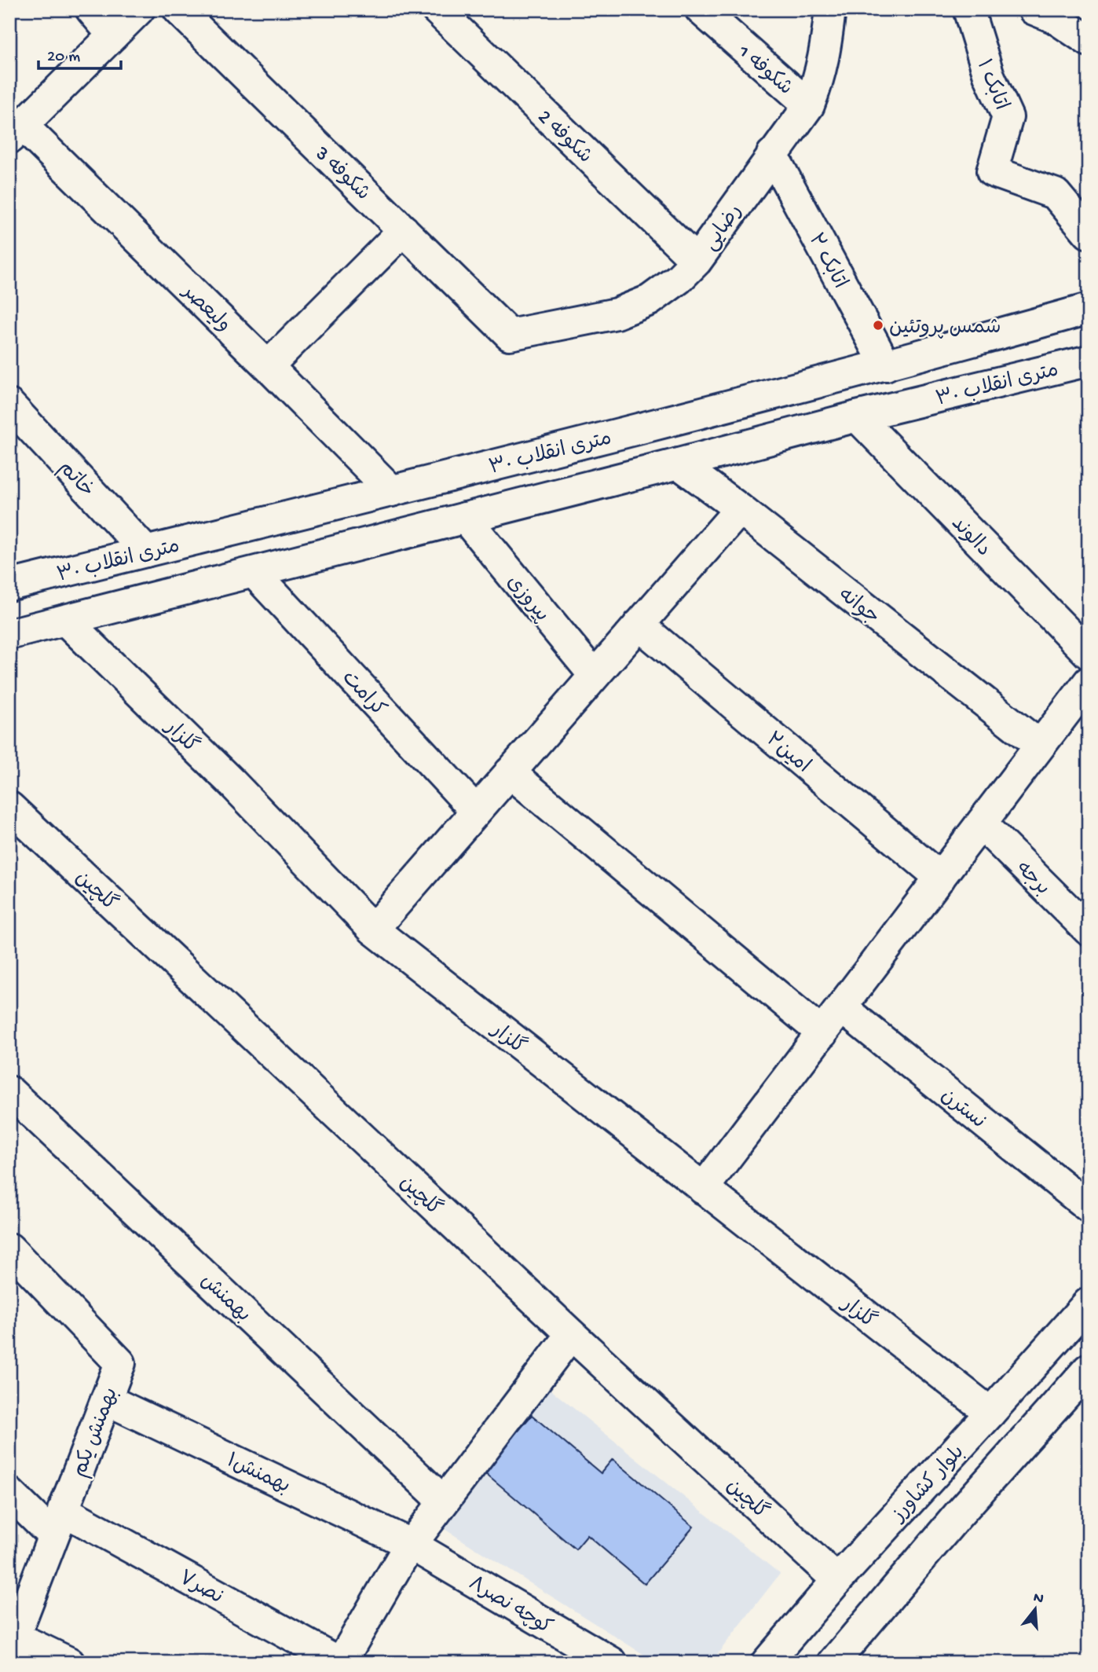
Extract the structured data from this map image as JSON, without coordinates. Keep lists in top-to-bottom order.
{
  "streets": {
    "street": [
      "شکوفه 1",
      "اتابک ۱",
      "شکوفه 2",
      "شکوفه 3",
      "رضایی",
      "اتابک ۲",
      "ولیعصر",
      "۳۰ متری انقلاب",
      "خاتم",
      "دالوند",
      "پیروزی",
      "جوانه",
      "کرامت",
      "گلزار",
      "امین۲",
      "برجه",
      "گلچین",
      "نسترن",
      "بهمنش",
      "بهمنش یکم",
      "بهمنش۱",
      "بلوار کشاورز",
      "نصر۷",
      "کوچه نصر۸"
    ]
  },
  "crossings": [
    ["شکوفه 1", "رضایی"],
    ["شکوفه 2", "رضایی"],
    ["شکوفه 3", "رضایی"],
    ["رضایی", "اتابک ۲"],
    ["اتابک ۲", "۳۰ متری انقلاب"],
    ["ولیعصر", "۳۰ متری انقلاب"],
    ["۳۰ متری انقلاب", "خاتم"],
    ["۳۰ متری انقلاب", "دالوند"],
    ["۳۰ متری انقلاب", "پیروزی"],
    ["۳۰ متری انقلاب", "جوانه"],
    ["۳۰ متری انقلاب", "کرامت"],
    ["۳۰ متری انقلاب", "گلزار"],
    ["گلزار", "بلوار کشاورز"],
    ["گلچین", "بلوار کشاورز"],
    ["بهمنش یکم", "بهمنش۱"],
    ["بهمنش یکم", "نصر۷"],
    ["بهمنش۱", "کوچه نصر۸"]
  ],
  "places": ["شمس پروتئین"],
  "scale_bar": "20 m",
  "north": "top"
}
